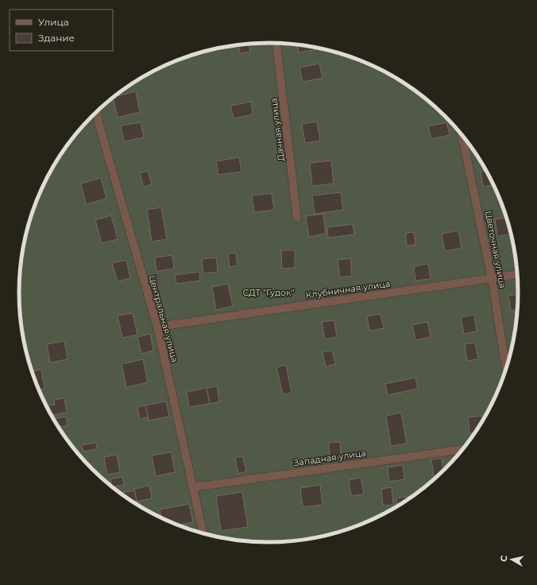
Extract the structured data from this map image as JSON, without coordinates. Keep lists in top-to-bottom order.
{
  "streets": {
    "street": [
      "Дачная улица",
      "Цветочная улица",
      "Клубничная улица",
      "Центральная улица",
      "Западная улица"
    ]
  },
  "crossings": [
    ["Цветочная улица", "Клубничная улица"],
    ["Клубничная улица", "Центральная улица"],
    ["Центральная улица", "Западная улица"]
  ],
  "parks": ["СДТ \"Гудок\""],
  "legend": ["Улица", "Здание"],
  "north": "left"
}
